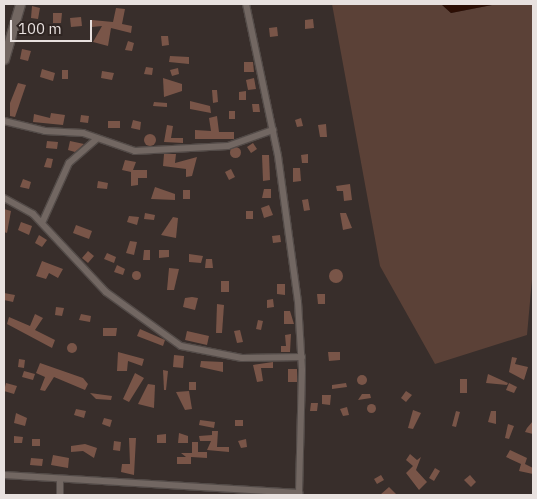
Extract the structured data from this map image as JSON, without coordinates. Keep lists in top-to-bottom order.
{
  "scale_bar": "100 m"
}
